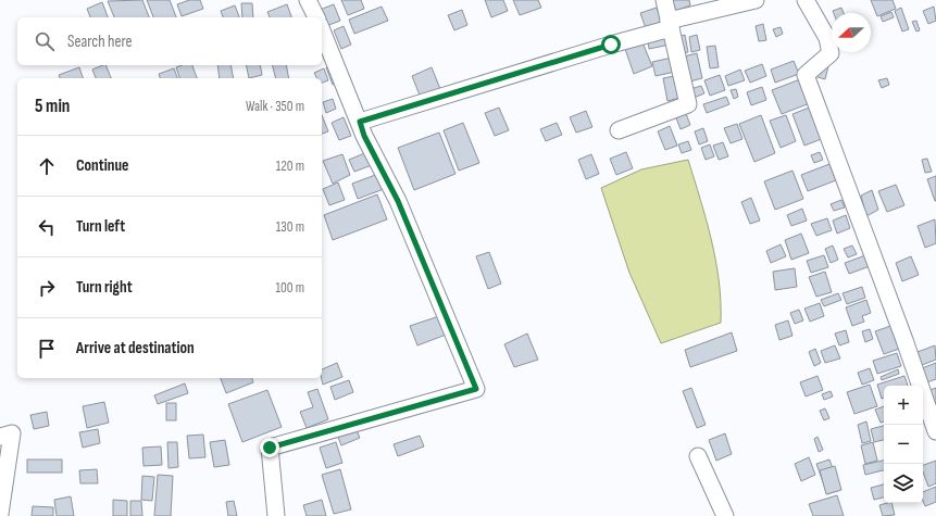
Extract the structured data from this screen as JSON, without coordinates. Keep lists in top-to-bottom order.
{
  "north": "left",
  "page": {
    "search": "Search here",
    "heading": ["5 min", "Walk · 350 m"],
    "list": [
      ["Continue", "120 m"],
      ["Turn left", "130 m"],
      ["Turn right", "100 m"],
      "Arrive at destination"
    ],
    "map_buttons": ["+", "−"]
  }
}
